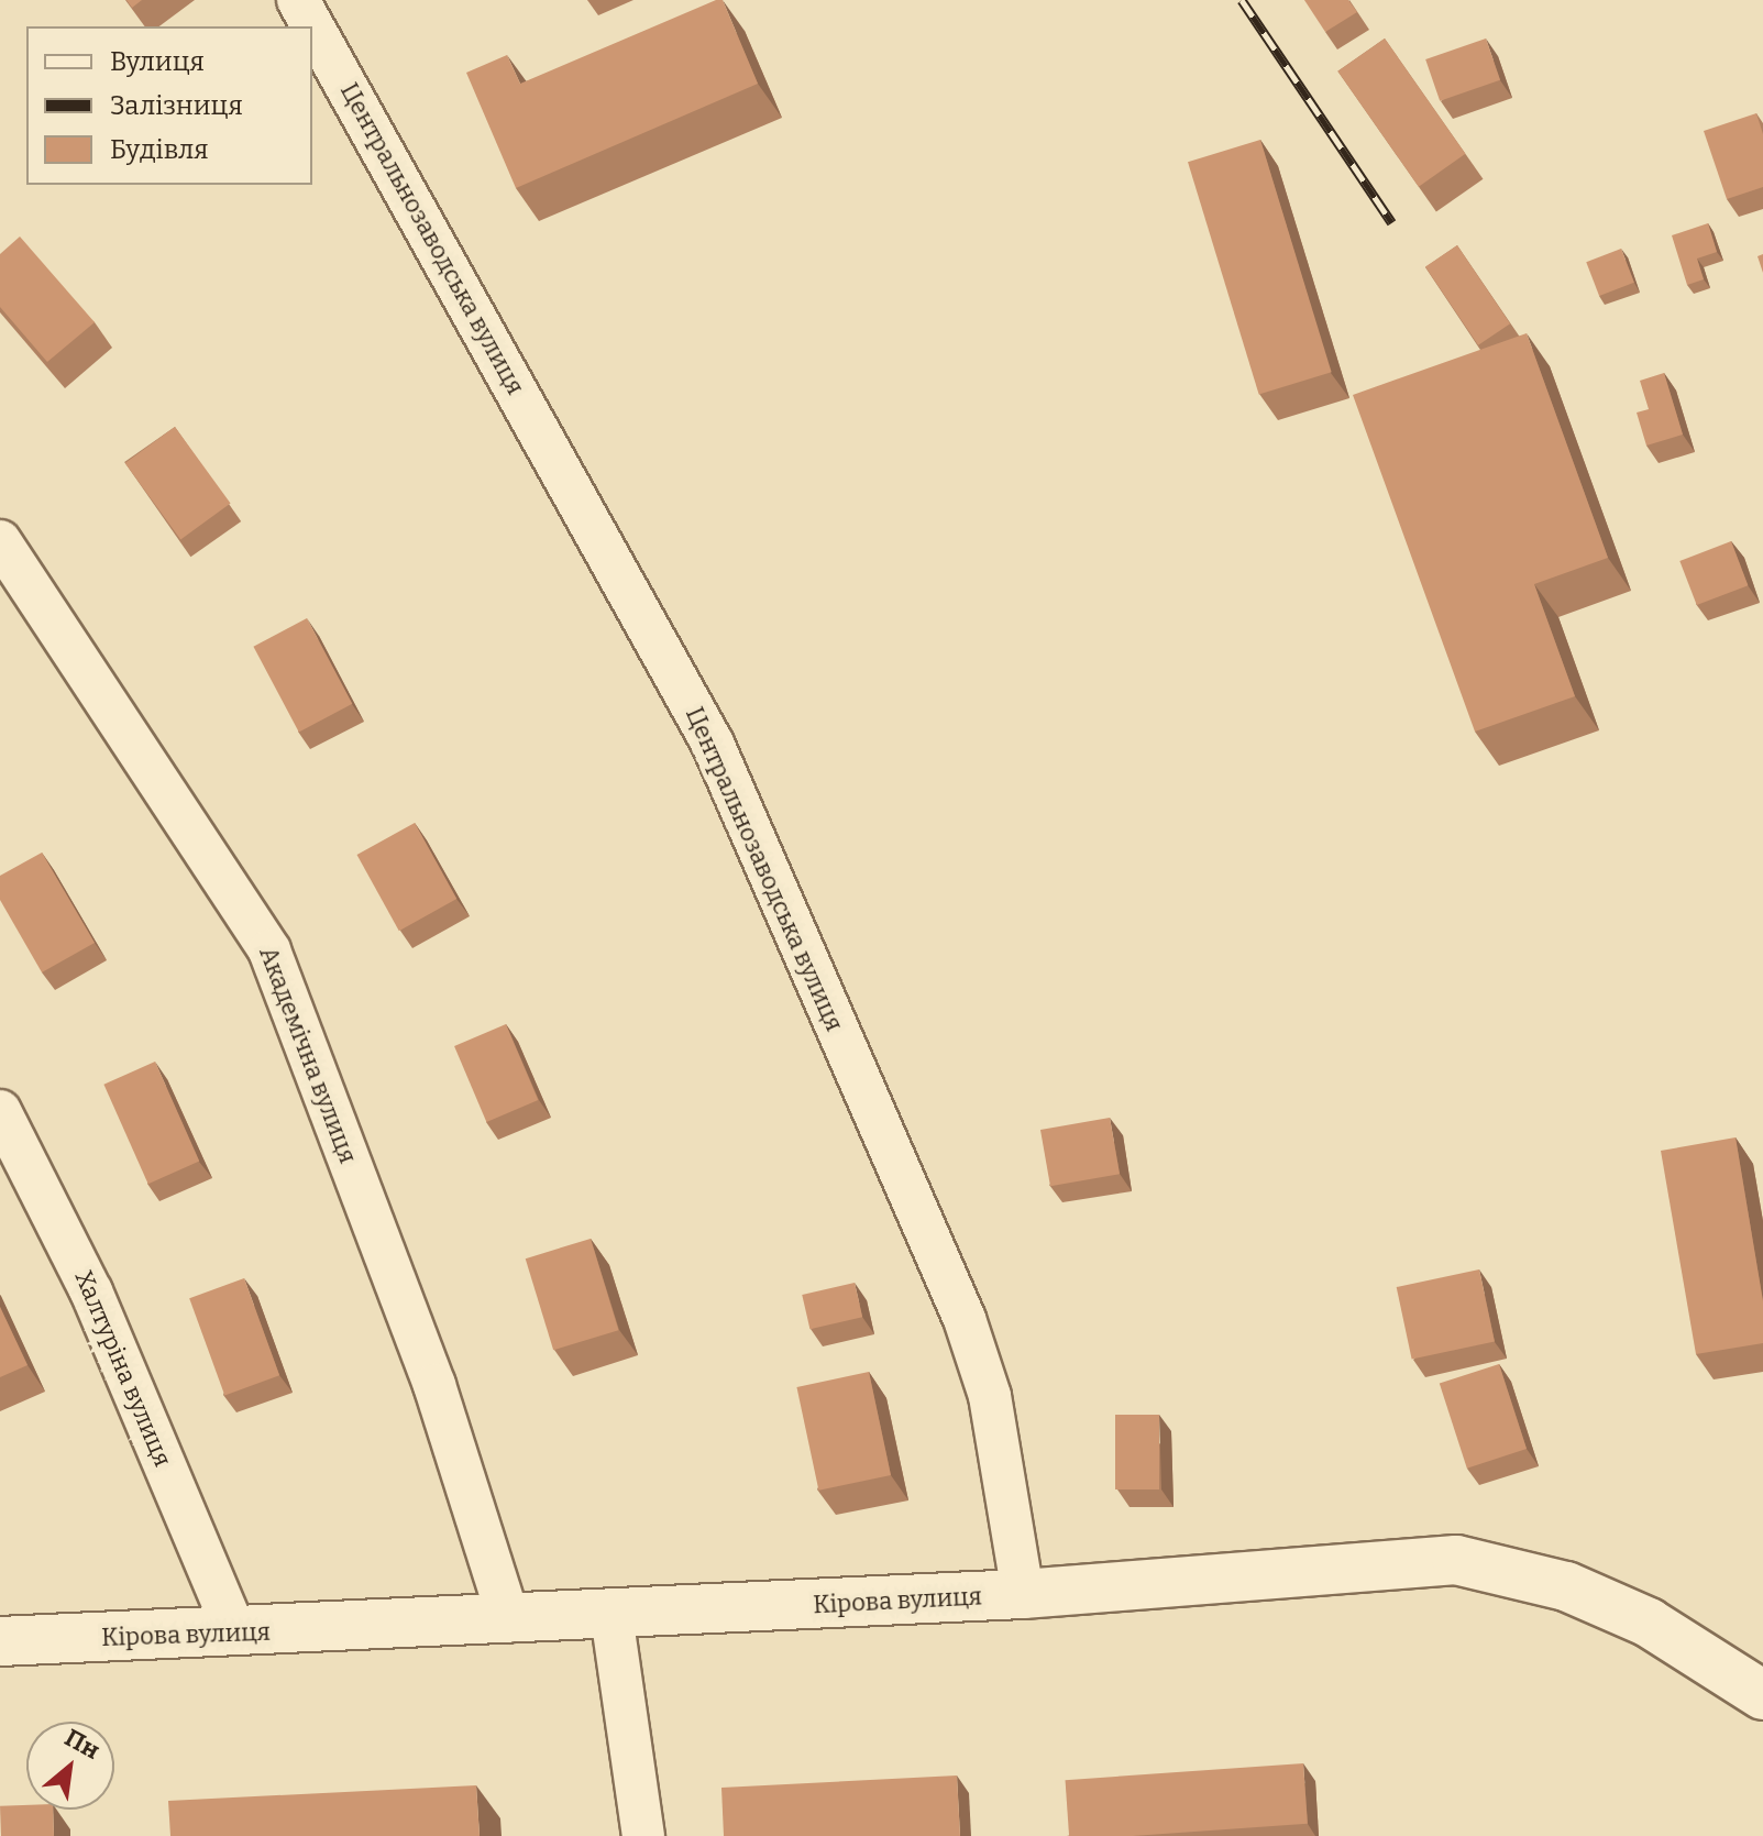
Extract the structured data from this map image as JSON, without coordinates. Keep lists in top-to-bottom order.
{
  "streets": {
    "main road": ["Кірова вулиця"],
    "street": ["Центральнозаводська вулиця", "Академічна вулиця", "Халтуріна вулиця"]
  },
  "crossings": [
    ["Центральнозаводська вулиця", "Кірова вулиця"],
    ["Академічна вулиця", "Кірова вулиця"],
    ["Халтуріна вулиця", "Кірова вулиця"]
  ],
  "legend": ["Вулиця", "Залізниця", "Будівля"],
  "north": "top right"
}
